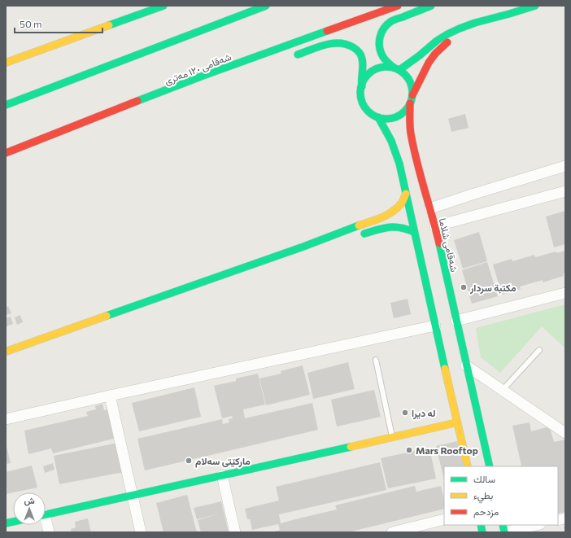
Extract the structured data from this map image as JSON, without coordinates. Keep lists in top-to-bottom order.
{
  "streets": {
    "main road": ["شەقامی ١٢٠ مەتری", "شەقامی شلاما"]
  },
  "places": [
    "مكتبة سردار",
    "له ديرا",
    "Mars Rooftop",
    "مارکێتی سەلام"
  ],
  "legend": ["سالك", "بطيء", "مزدحم"],
  "scale_bar": "50 m",
  "north": "top"
}
